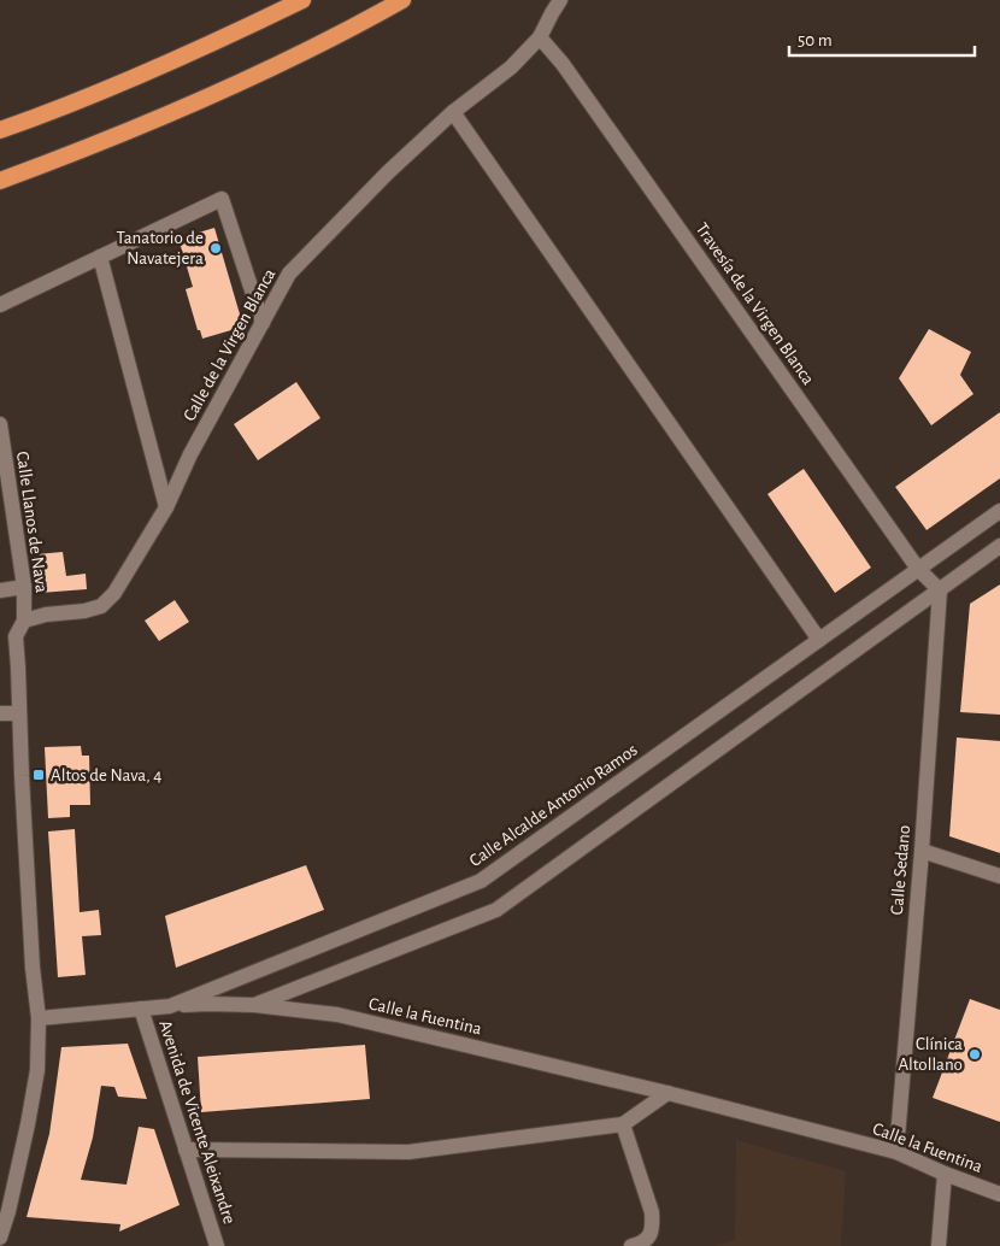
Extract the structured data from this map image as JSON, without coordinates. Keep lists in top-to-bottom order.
{
  "streets": {
    "street": [
      "Travesía de la Virgen Blanca",
      "Calle de la Virgen Blanca",
      "Calle Llanos de Nava",
      "Calle Alcalde Antonio Ramos",
      "Calle Sedano",
      "Calle la Fuentina",
      "Avenida de Vicente Aleixandre"
    ]
  },
  "crossings": [
    ["Travesía de la Virgen Blanca", "Calle de la Virgen Blanca"],
    ["Travesía de la Virgen Blanca", "Calle Alcalde Antonio Ramos"],
    ["Travesía de la Virgen Blanca", "Calle Sedano"],
    ["Calle de la Virgen Blanca", "Calle Llanos de Nava"],
    ["Calle Llanos de Nava", "Calle Alcalde Antonio Ramos"],
    ["Calle Alcalde Antonio Ramos", "Calle la Fuentina"],
    ["Calle Alcalde Antonio Ramos", "Avenida de Vicente Aleixandre"],
    ["Calle Sedano", "Calle la Fuentina"]
  ],
  "places": {
    "other": ["Tanatorio de Navatejera", "Clínica Altollano"],
    "transit": ["Altos de Nava, 4"]
  },
  "scale_bar": "50 m"
}
